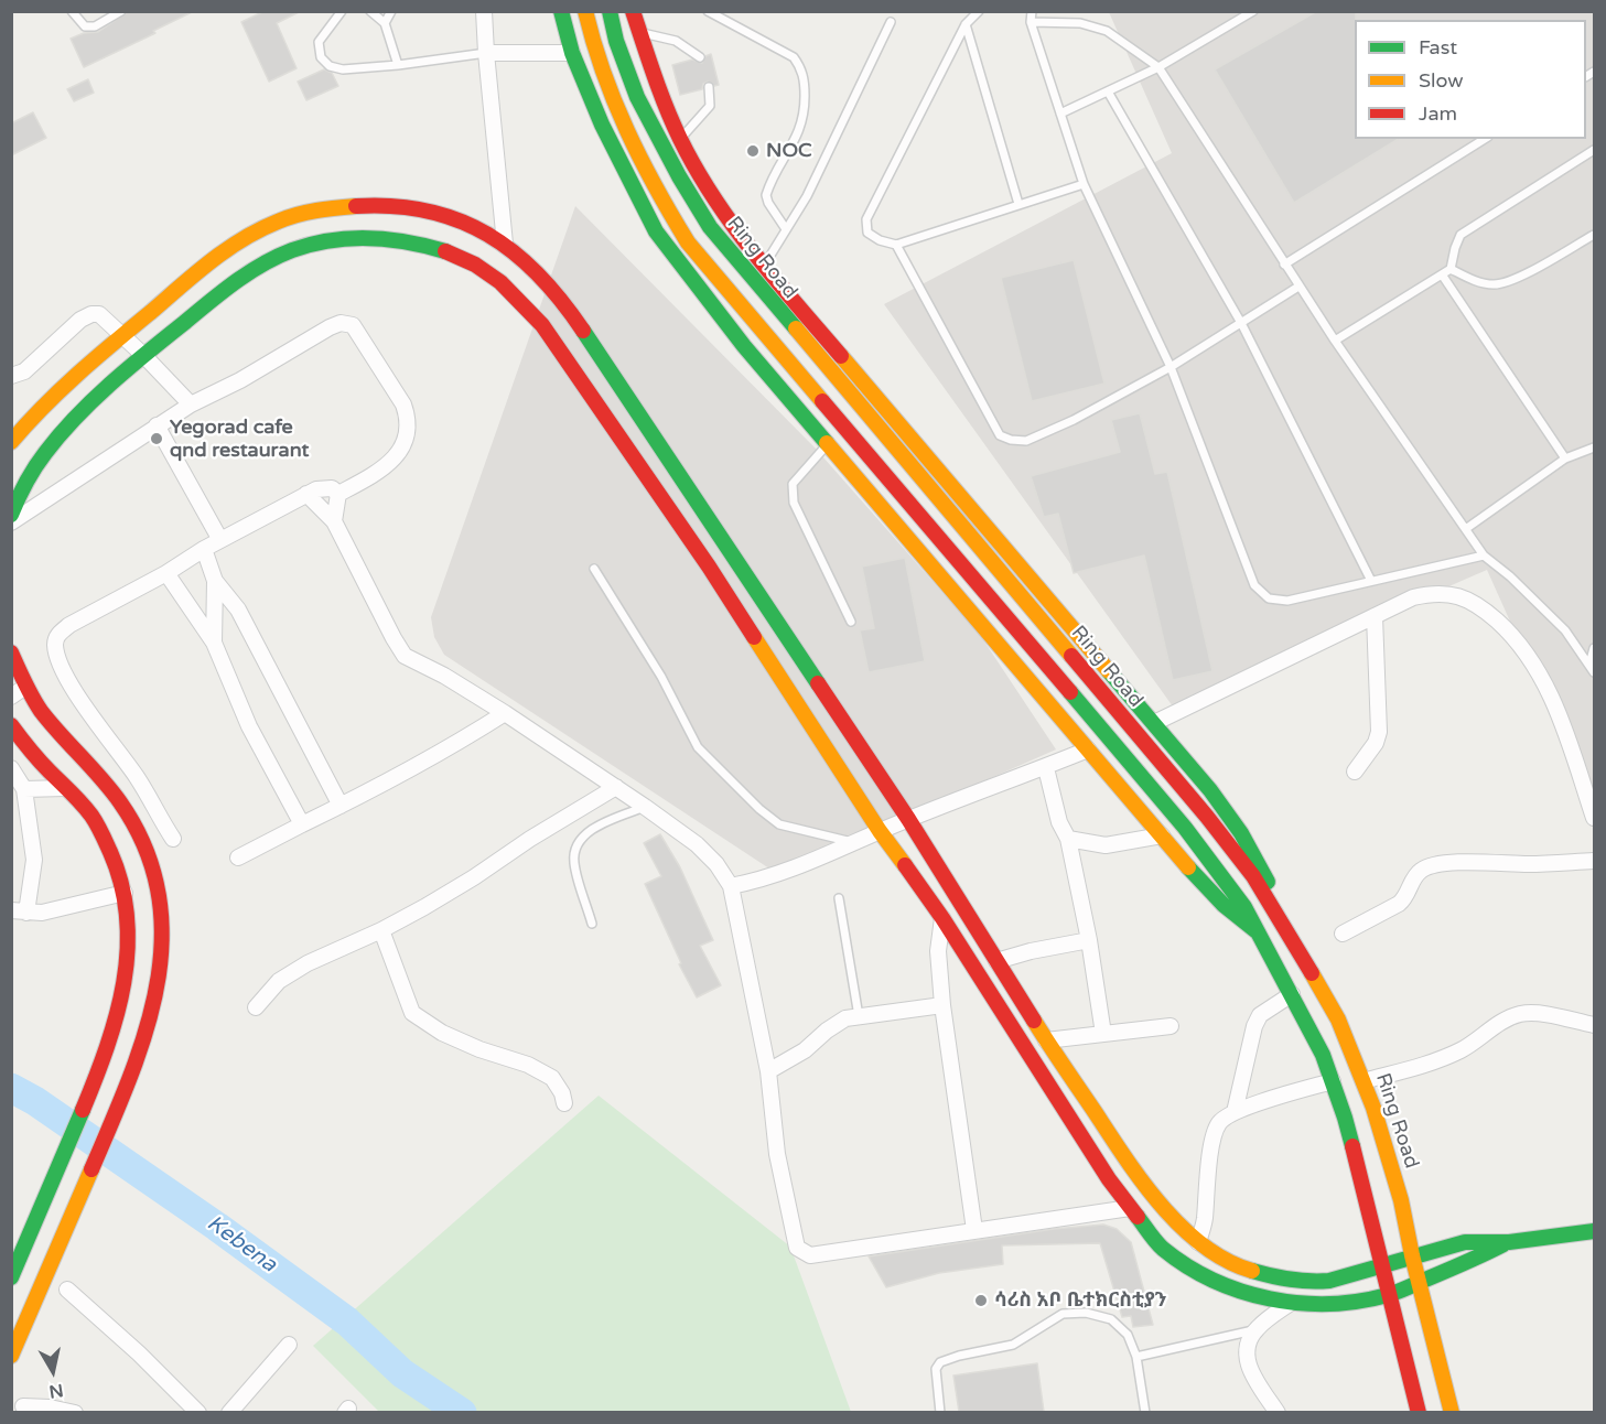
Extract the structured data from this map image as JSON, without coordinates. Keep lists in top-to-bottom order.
{
  "streets": {
    "main road": ["Ring Road"]
  },
  "water": ["Kebena"],
  "places": ["NOC", "Yegorad cafe qnd restaurant", "ሳሪስ አቦ ቤተክርስቲያን"],
  "legend": ["Fast", "Slow", "Jam"],
  "north": "bottom"
}
